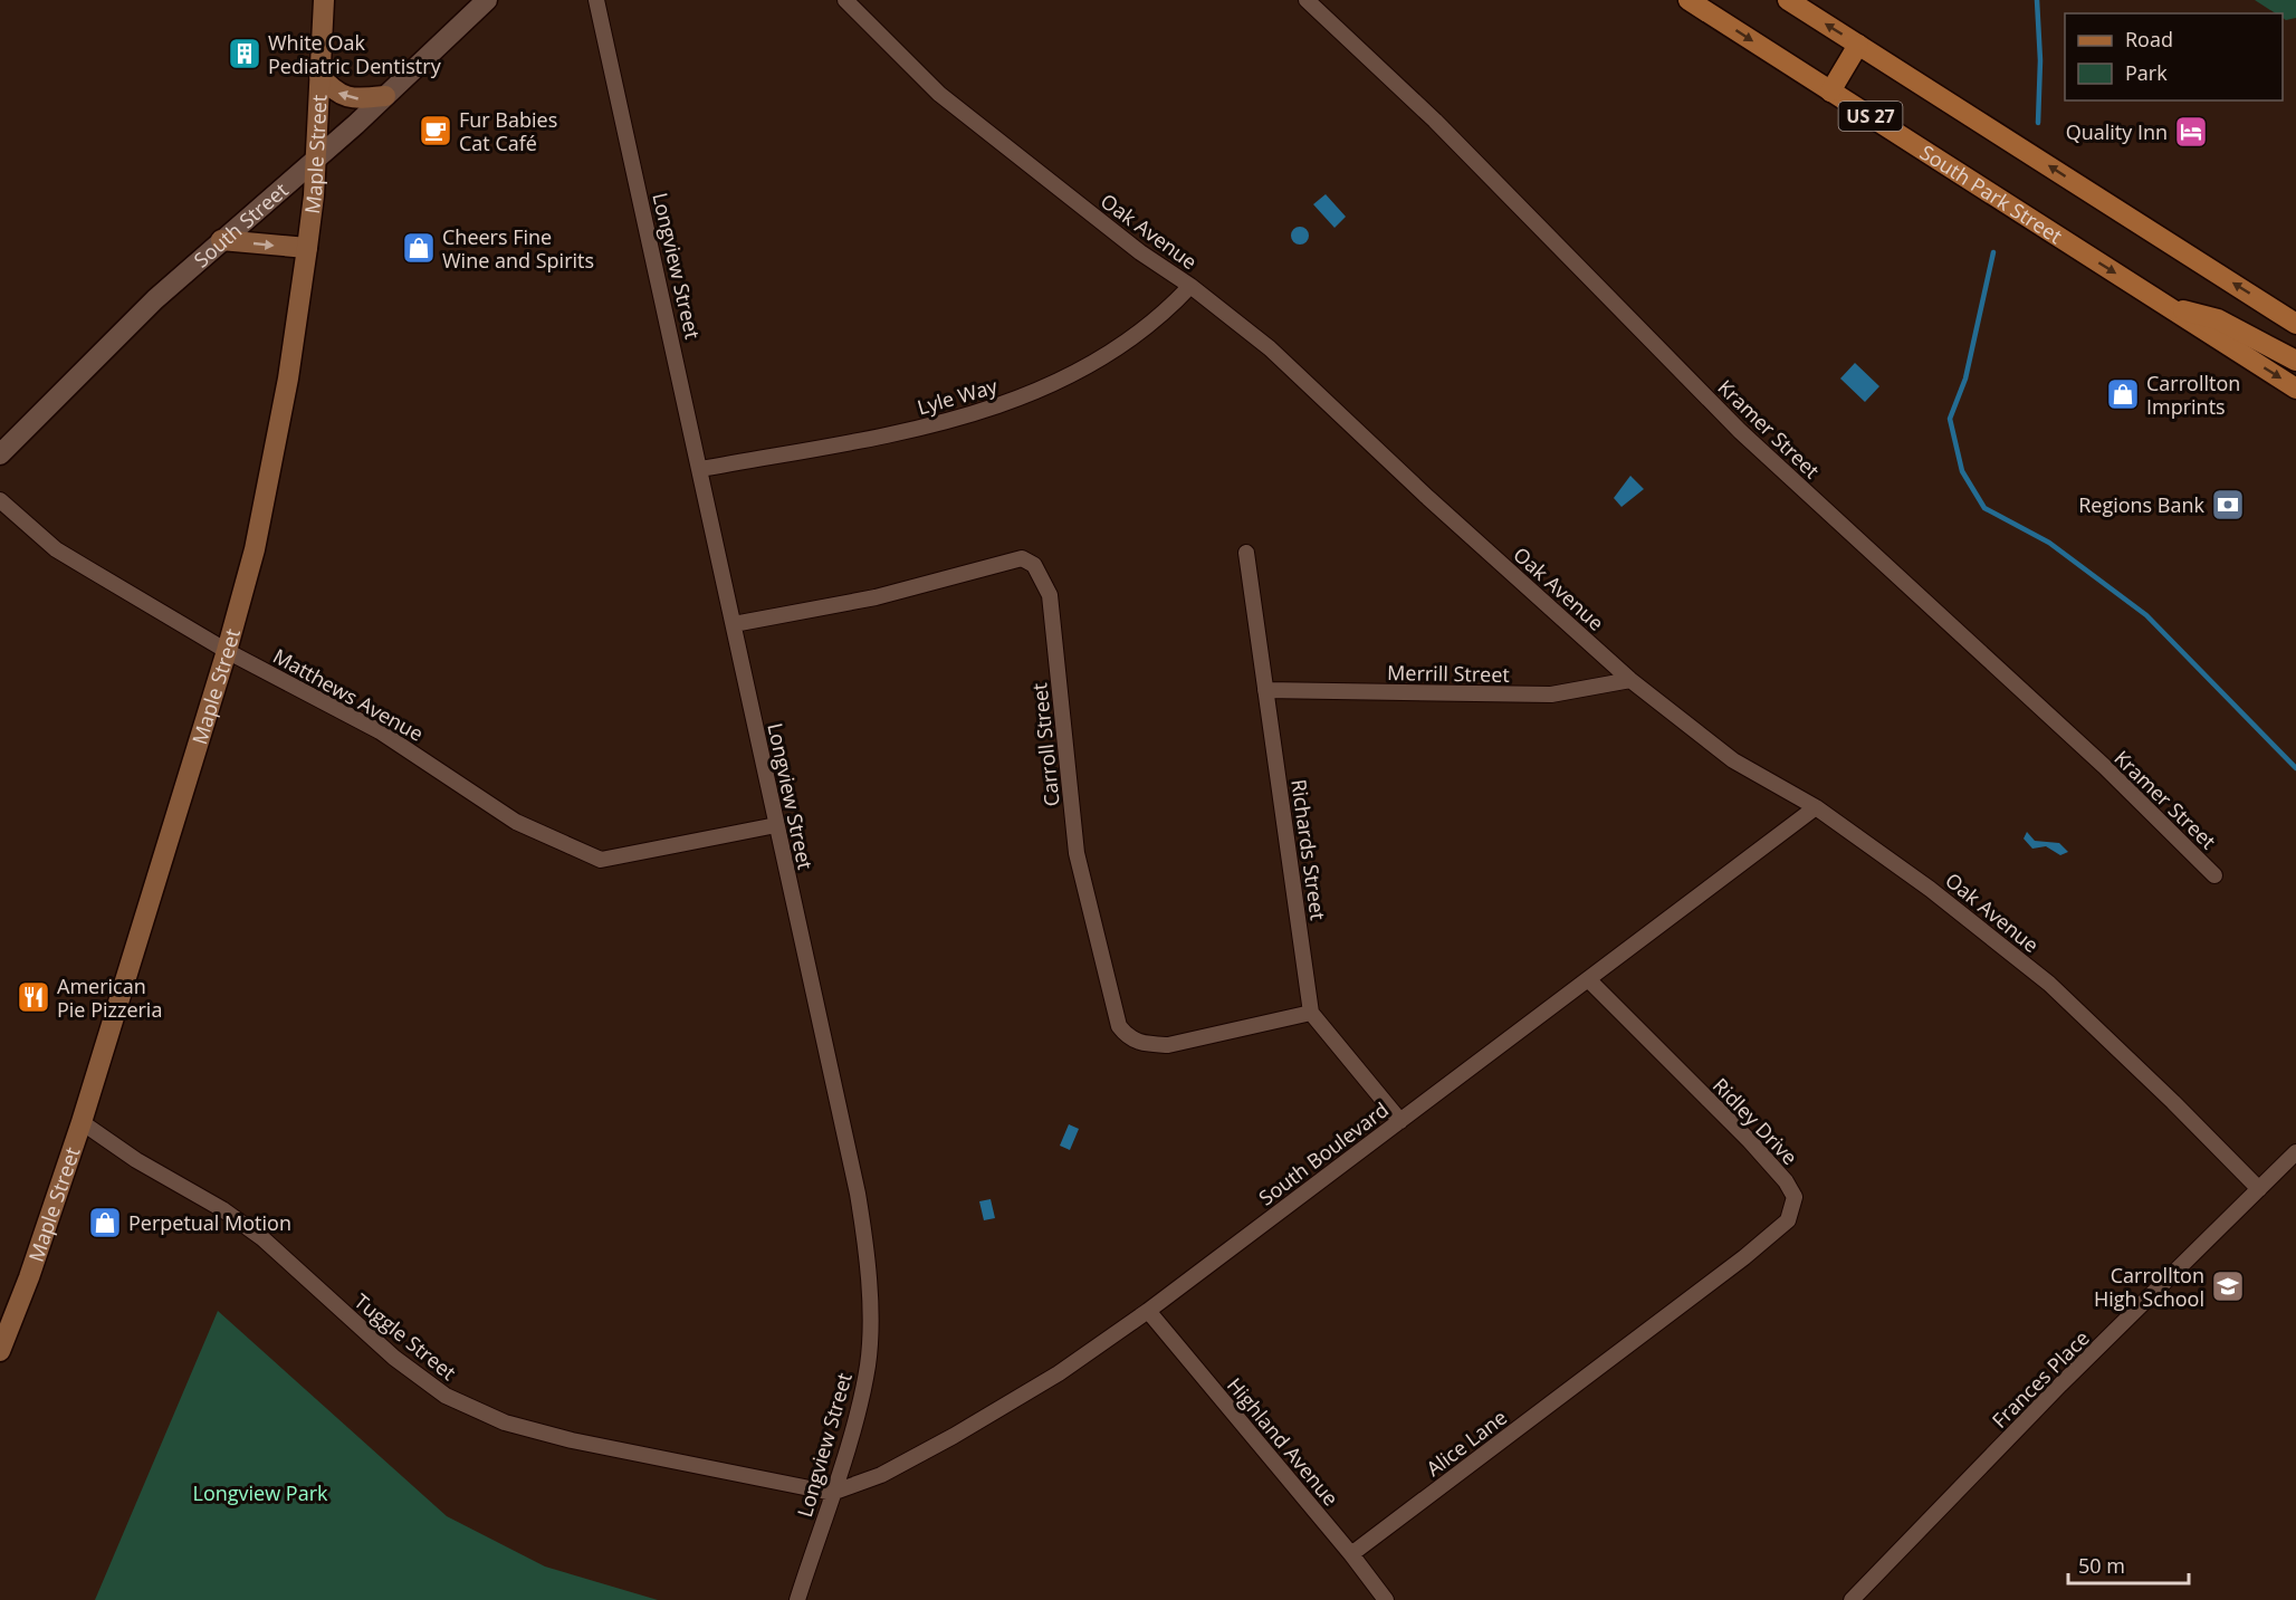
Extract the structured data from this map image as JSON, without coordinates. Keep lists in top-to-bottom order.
{
  "streets": {
    "main road": ["US 27", "Maple Street", "South Park Street"],
    "street": [
      "South Street",
      "Oak Avenue",
      "Longview Street",
      "Lyle Way",
      "Kramer Street",
      "Merrill Street",
      "Matthews Avenue",
      "Carroll Street",
      "Richards Street",
      "Ridley Drive",
      "South Boulevard",
      "Tuggle Street",
      "Frances Place",
      "Highland Avenue",
      "Alice Lane"
    ]
  },
  "crossings": [
    ["Maple Street", "South Street"],
    ["Maple Street", "Matthews Avenue"],
    ["Maple Street", "Tuggle Street"],
    ["Oak Avenue", "Lyle Way"],
    ["Oak Avenue", "Merrill Street"],
    ["Oak Avenue", "South Boulevard"],
    ["Oak Avenue", "Frances Place"],
    ["Longview Street", "Lyle Way"],
    ["Longview Street", "Matthews Avenue"],
    ["Longview Street", "Carroll Street"],
    ["Longview Street", "South Boulevard"],
    ["Longview Street", "Tuggle Street"],
    ["Merrill Street", "Richards Street"],
    ["Carroll Street", "Richards Street"],
    ["Ridley Drive", "South Boulevard"],
    ["Ridley Drive", "Alice Lane"],
    ["South Boulevard", "Tuggle Street"],
    ["South Boulevard", "Highland Avenue"],
    ["Highland Avenue", "Alice Lane"]
  ],
  "parks": ["Longview Park"],
  "places": {
    "building": ["White Oak Pediatric Dentistry"],
    "cafe": ["Fur Babies Cat Café"],
    "hotel": ["Quality Inn"],
    "shop": ["Cheers Fine Wine and Spirits", "Carrollton Imprints", "Perpetual Motion"],
    "bank": ["Regions Bank"],
    "restaurant": ["American Pie Pizzeria"],
    "school or university": ["Carrollton High School"]
  },
  "legend": ["Road", "Park"],
  "scale_bar": "50 m"
}
